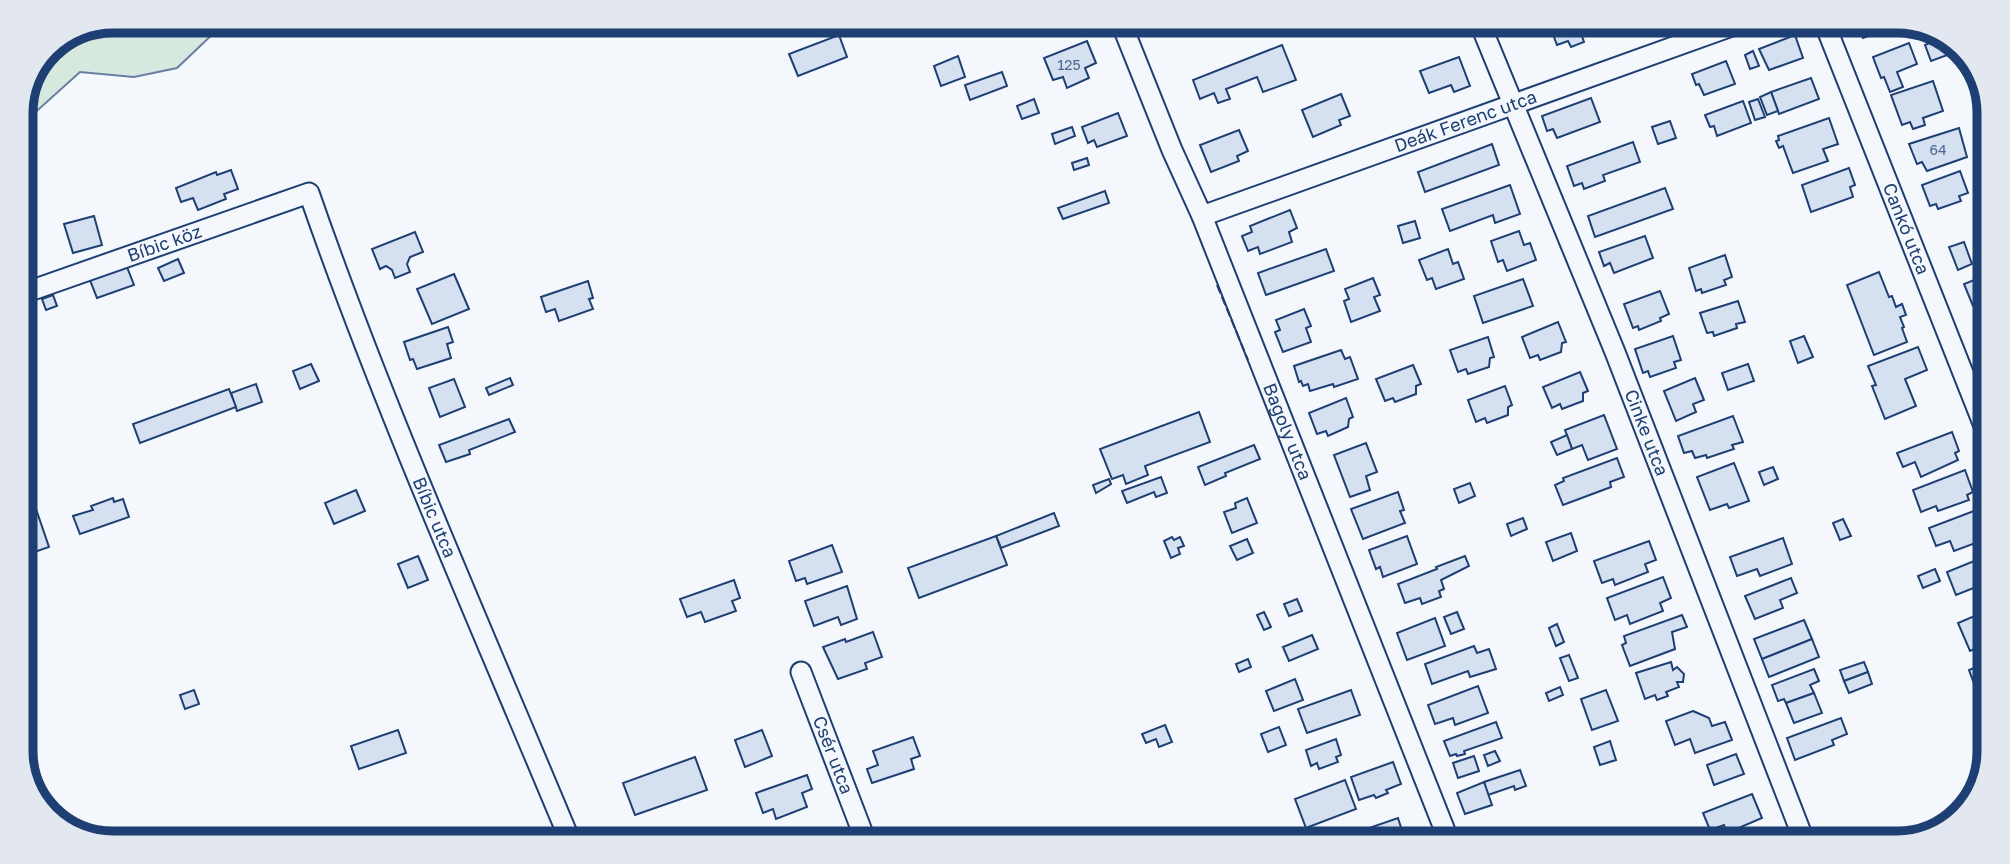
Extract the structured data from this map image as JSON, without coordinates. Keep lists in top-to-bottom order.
{
  "streets": {
    "street": [
      "Deák Ferenc utca",
      "Cankó utca",
      "Bíbic köz",
      "Bagoly utca",
      "Cinke utca",
      "Bíbic utca",
      "Csér utca"
    ]
  },
  "crossings": [
    ["Deák Ferenc utca", "Bagoly utca"],
    ["Deák Ferenc utca", "Cinke utca"],
    ["Bíbic köz", "Bíbic utca"]
  ],
  "house_numbers": ["125", "64"]
}
